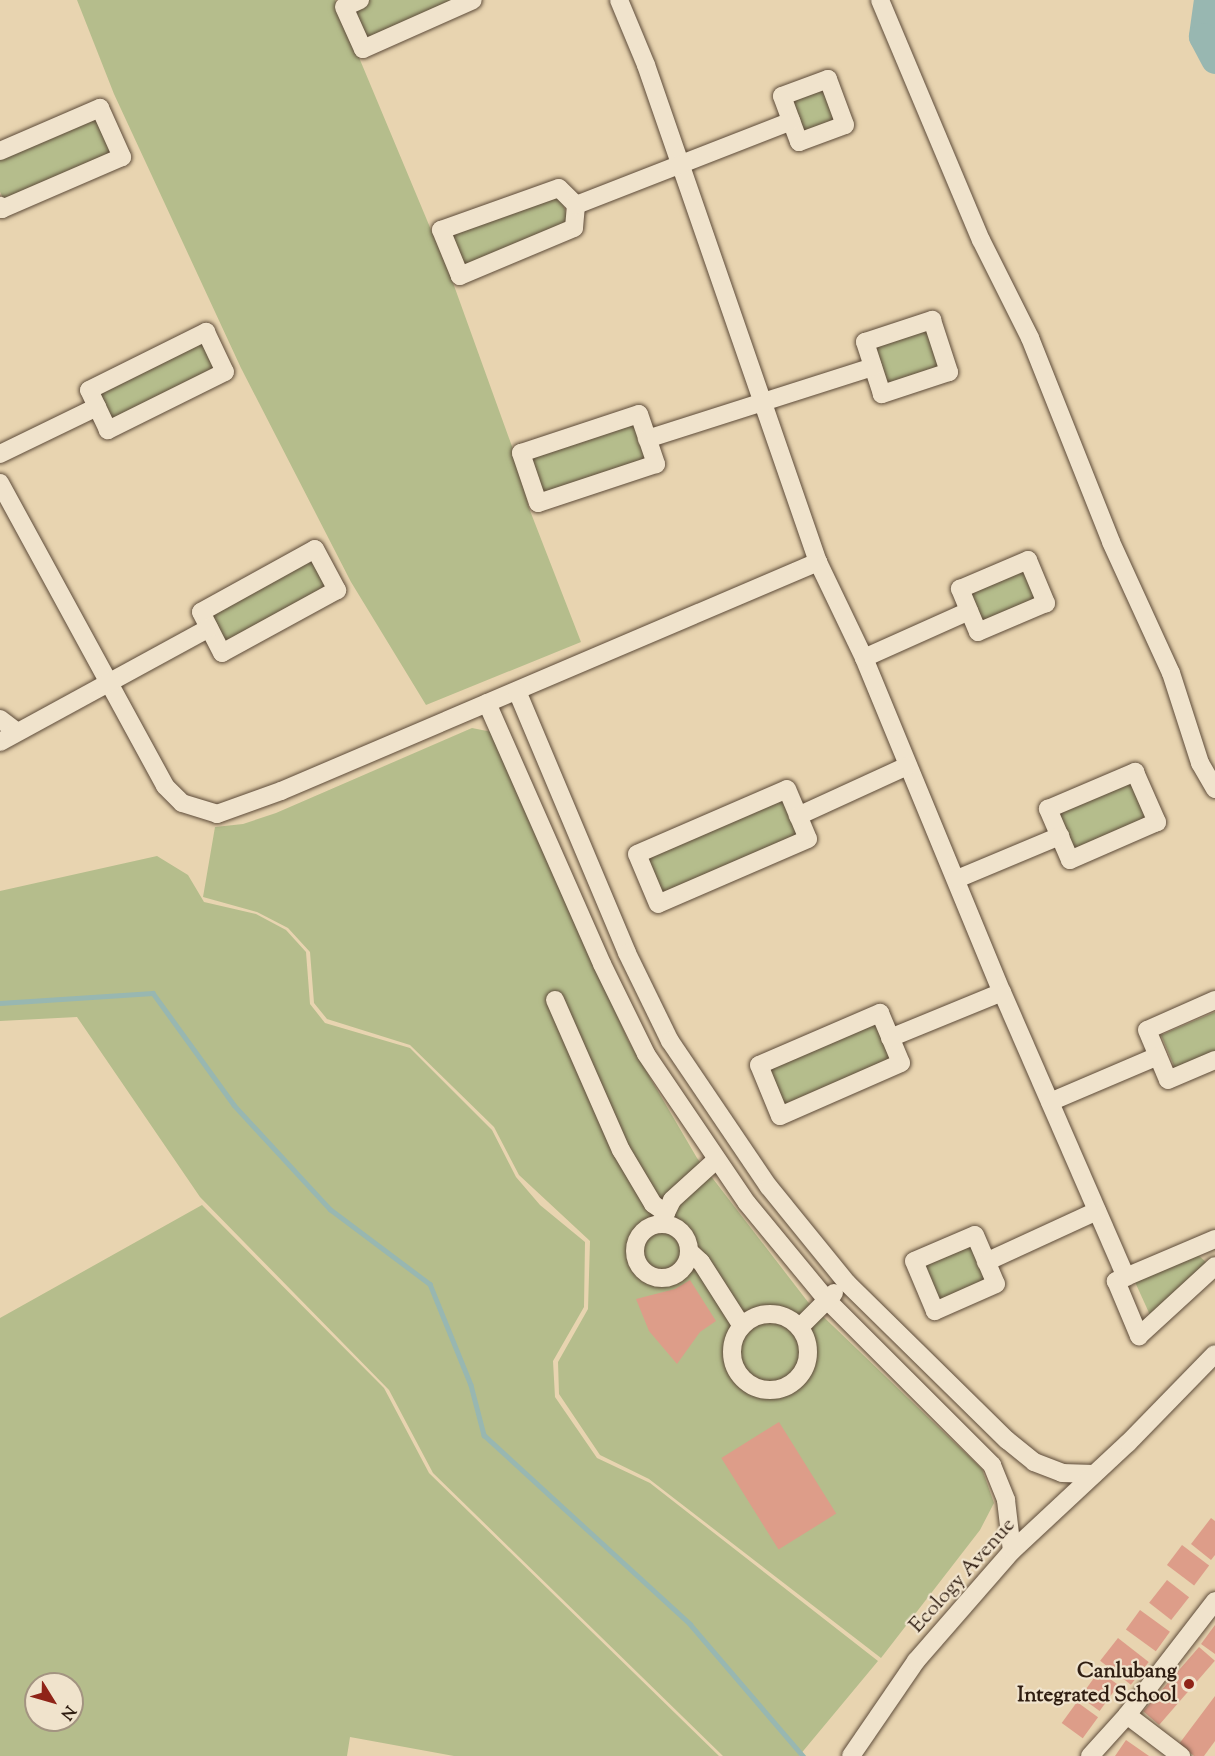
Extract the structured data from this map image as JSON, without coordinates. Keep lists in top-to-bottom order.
{
  "streets": {
    "street": ["Ecology Avenue"]
  },
  "places": ["Canlubang Integrated School"],
  "north": "bottom right"
}
